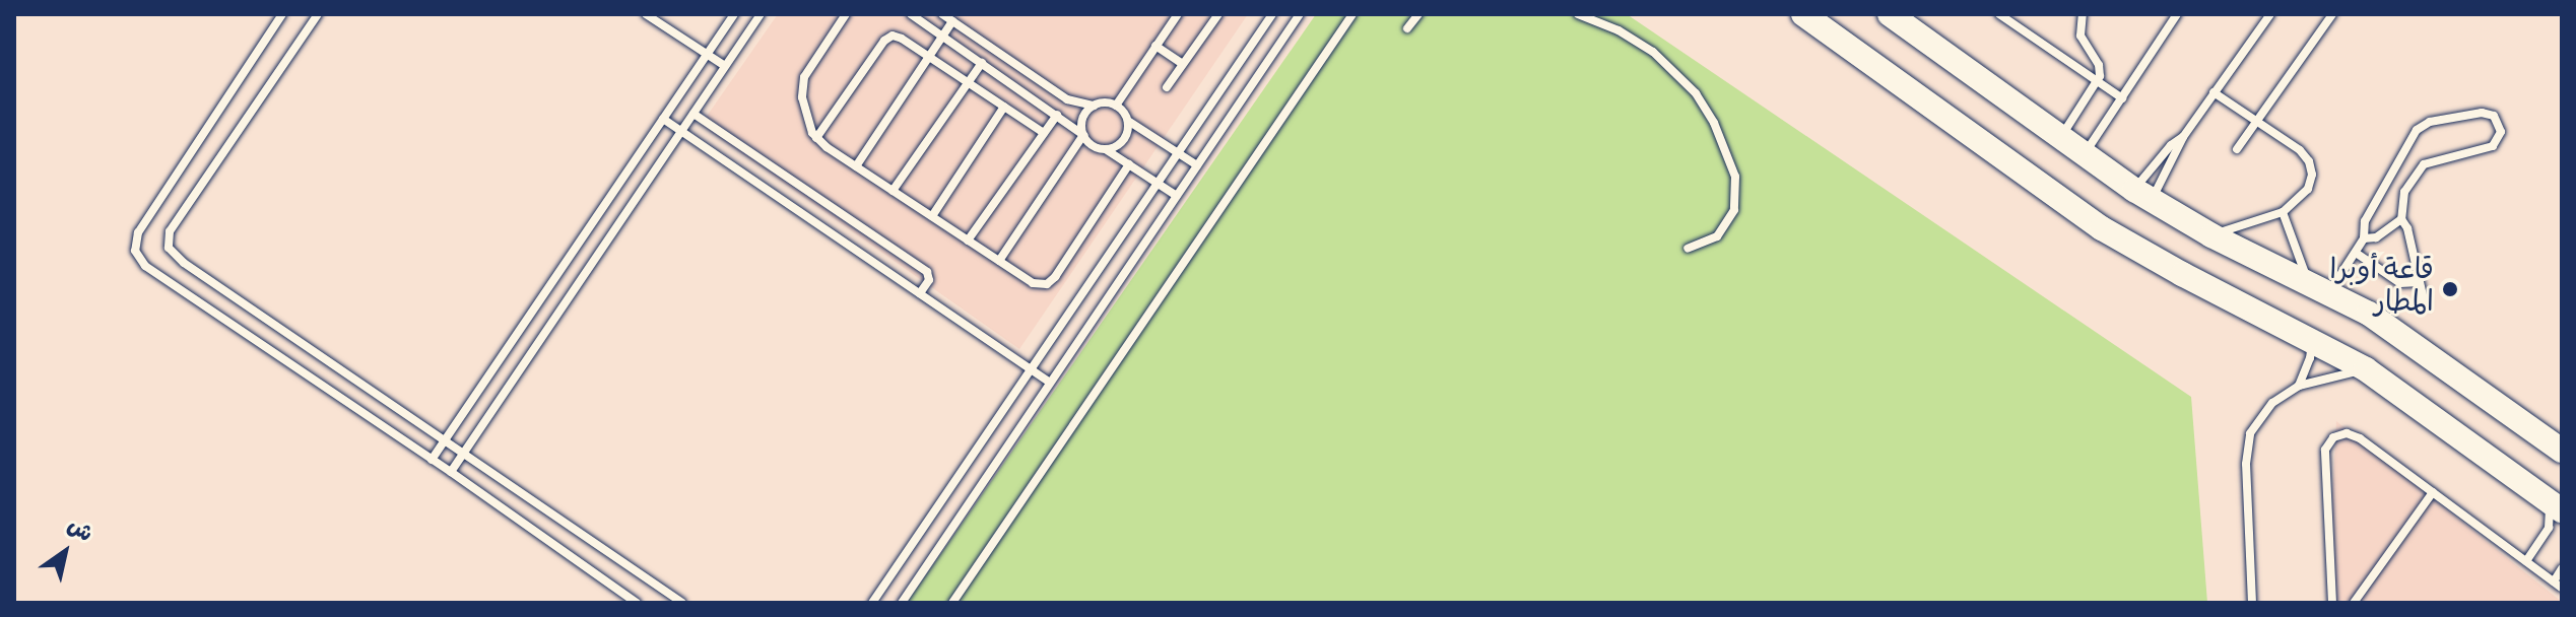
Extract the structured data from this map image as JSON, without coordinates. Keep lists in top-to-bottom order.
{
  "places": ["قاعة أوبرا المطار"],
  "north": "top right"
}
